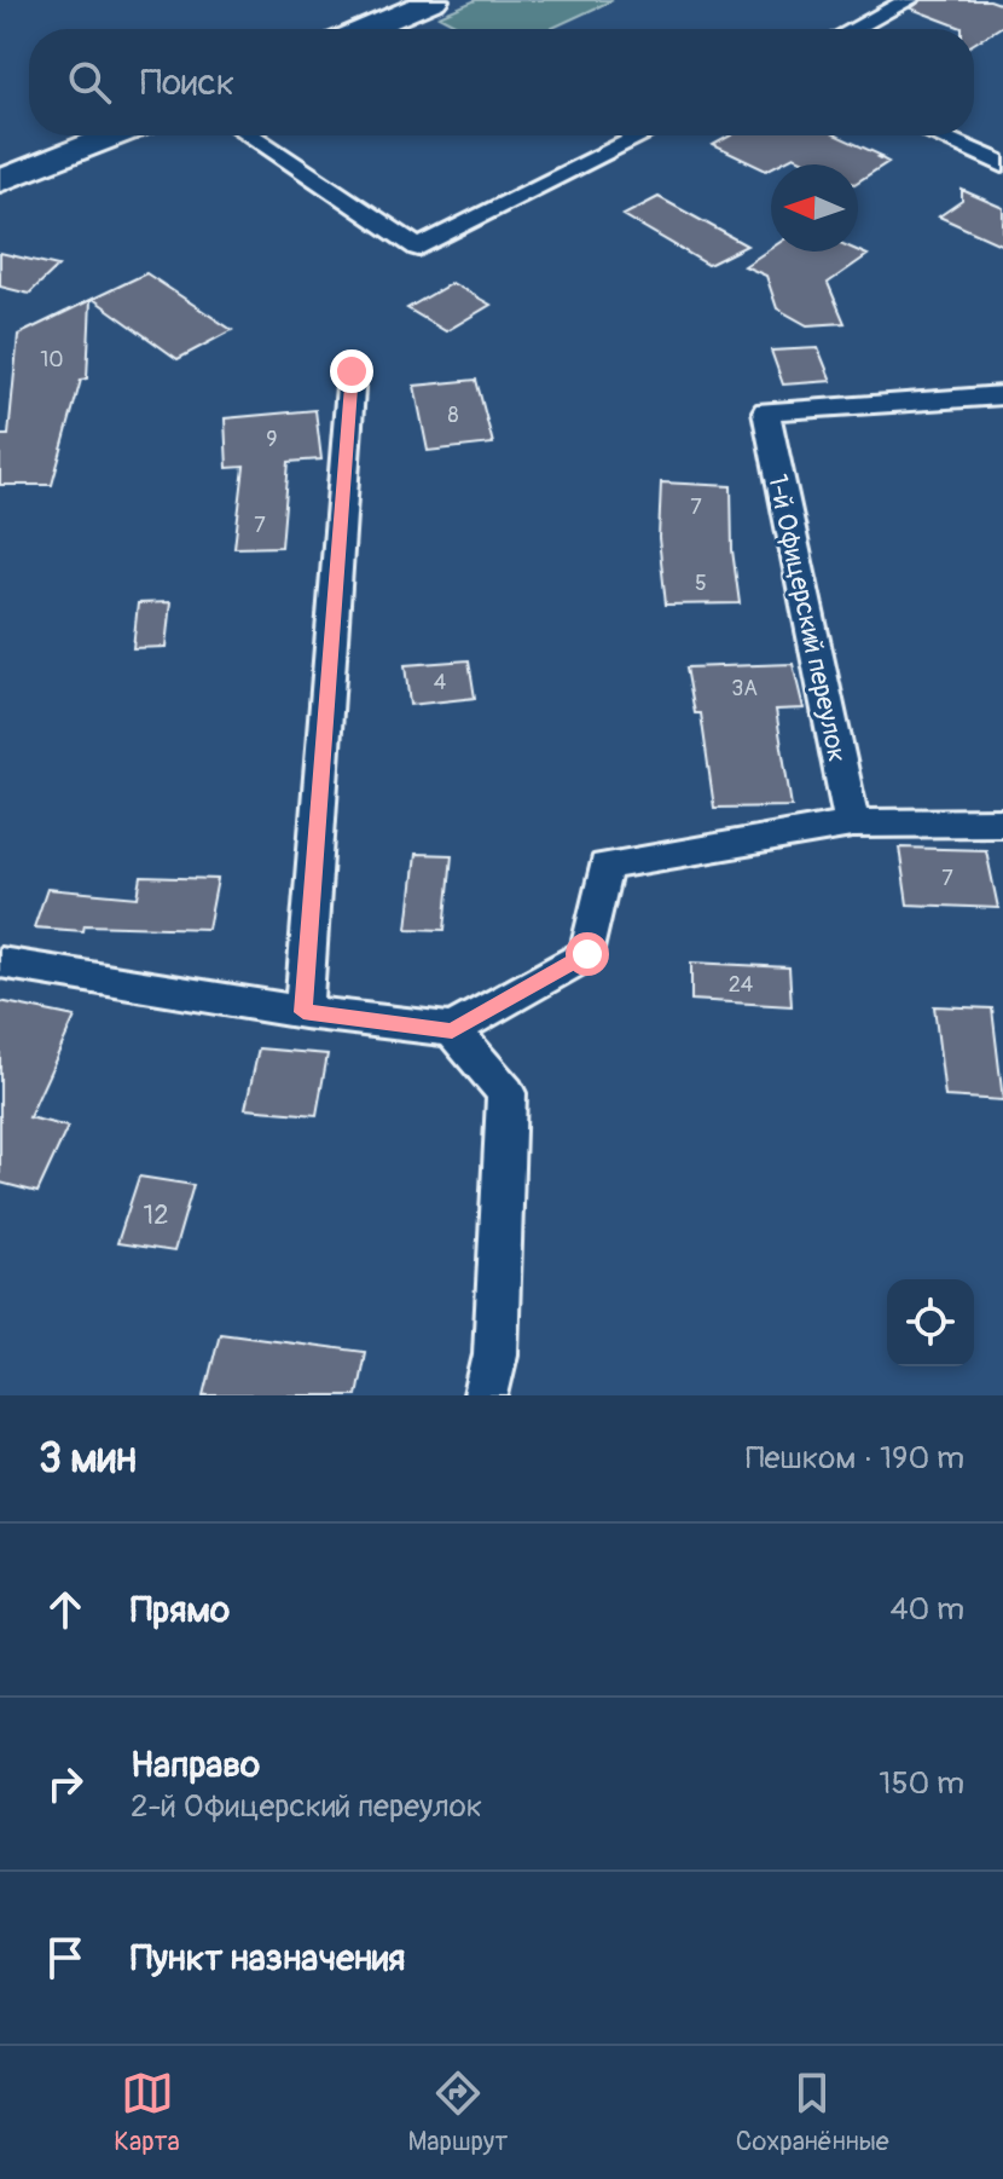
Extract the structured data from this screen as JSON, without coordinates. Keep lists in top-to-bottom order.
{
  "streets": {
    "street": ["1-й Офицерский переулок"]
  },
  "house_numbers": [
    "10",
    "8",
    "9",
    "7",
    "7",
    "5",
    "4",
    "3А",
    "7",
    "24",
    "12"
  ],
  "north": "left",
  "page": {
    "search": "Поиск",
    "heading": ["3 мин", "Пешком · 190 m"],
    "list": [
      ["Прямо", "40 m"],
      ["Направо", "2-й Офицерский переулок", "150 m"],
      "Пункт назначения"
    ],
    "nav": ["Карта", "Маршрут", "Сохранённые"]
  }
}
